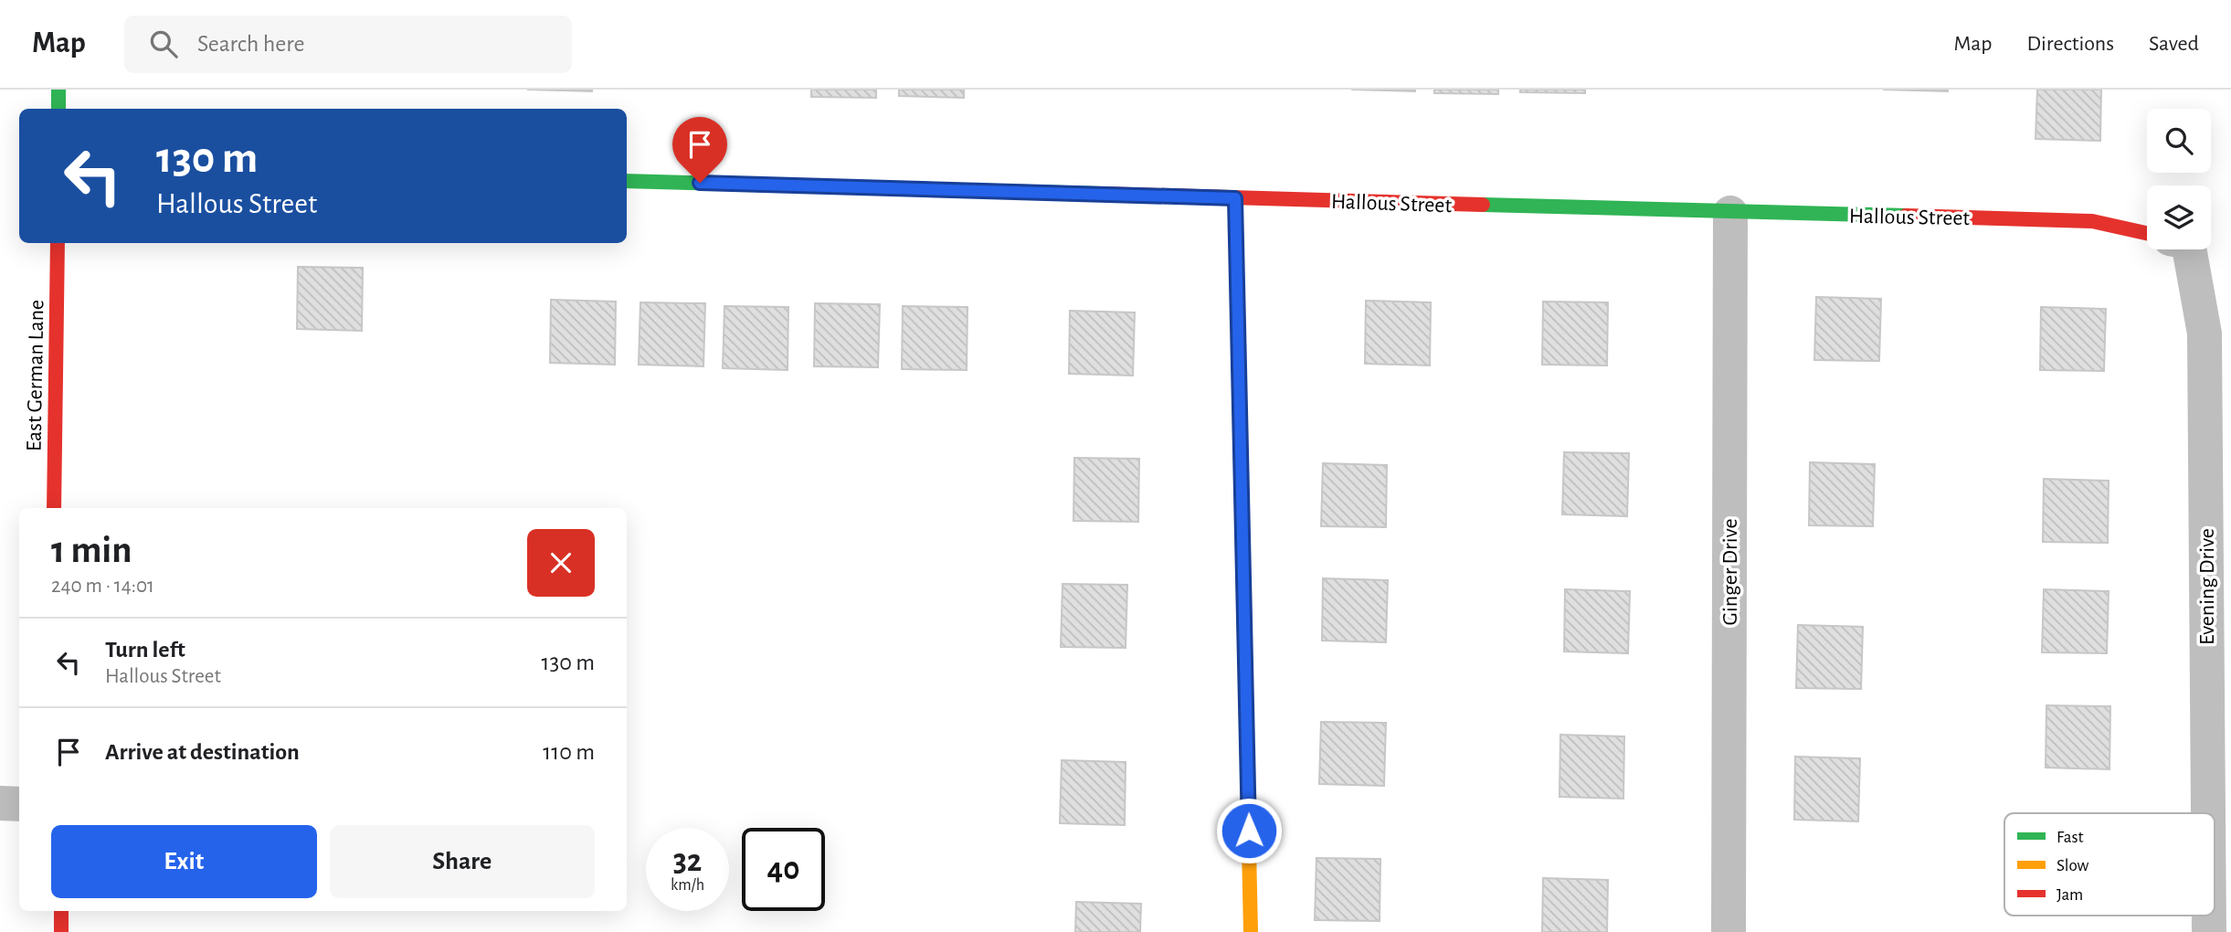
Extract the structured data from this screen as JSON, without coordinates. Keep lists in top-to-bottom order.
{
  "streets": {
    "street": [
      "Hallous Street",
      "East German Lane",
      "Ginger Drive",
      "Evening Drive"
    ]
  },
  "crossings": [
    ["Hallous Street", "Ginger Drive"]
  ],
  "legend": ["Fast", "Slow", "Jam"],
  "page": {
    "header": "Map",
    "search": "Search here",
    "nav": ["Map", "Directions", "Saved"],
    "turn": ["130 m", "Hallous Street"],
    "heading": ["1 min", "240 m · 14:01"],
    "list": [
      {
        "name": "Turn left",
        "note": "Hallous Street",
        "value": "130 m"
      },
      {
        "name": "Arrive at destination",
        "value": "110 m"
      }
    ],
    "buttons": ["Exit", "Share"],
    "speed": "32 km/h",
    "limit": "40"
  }
}
